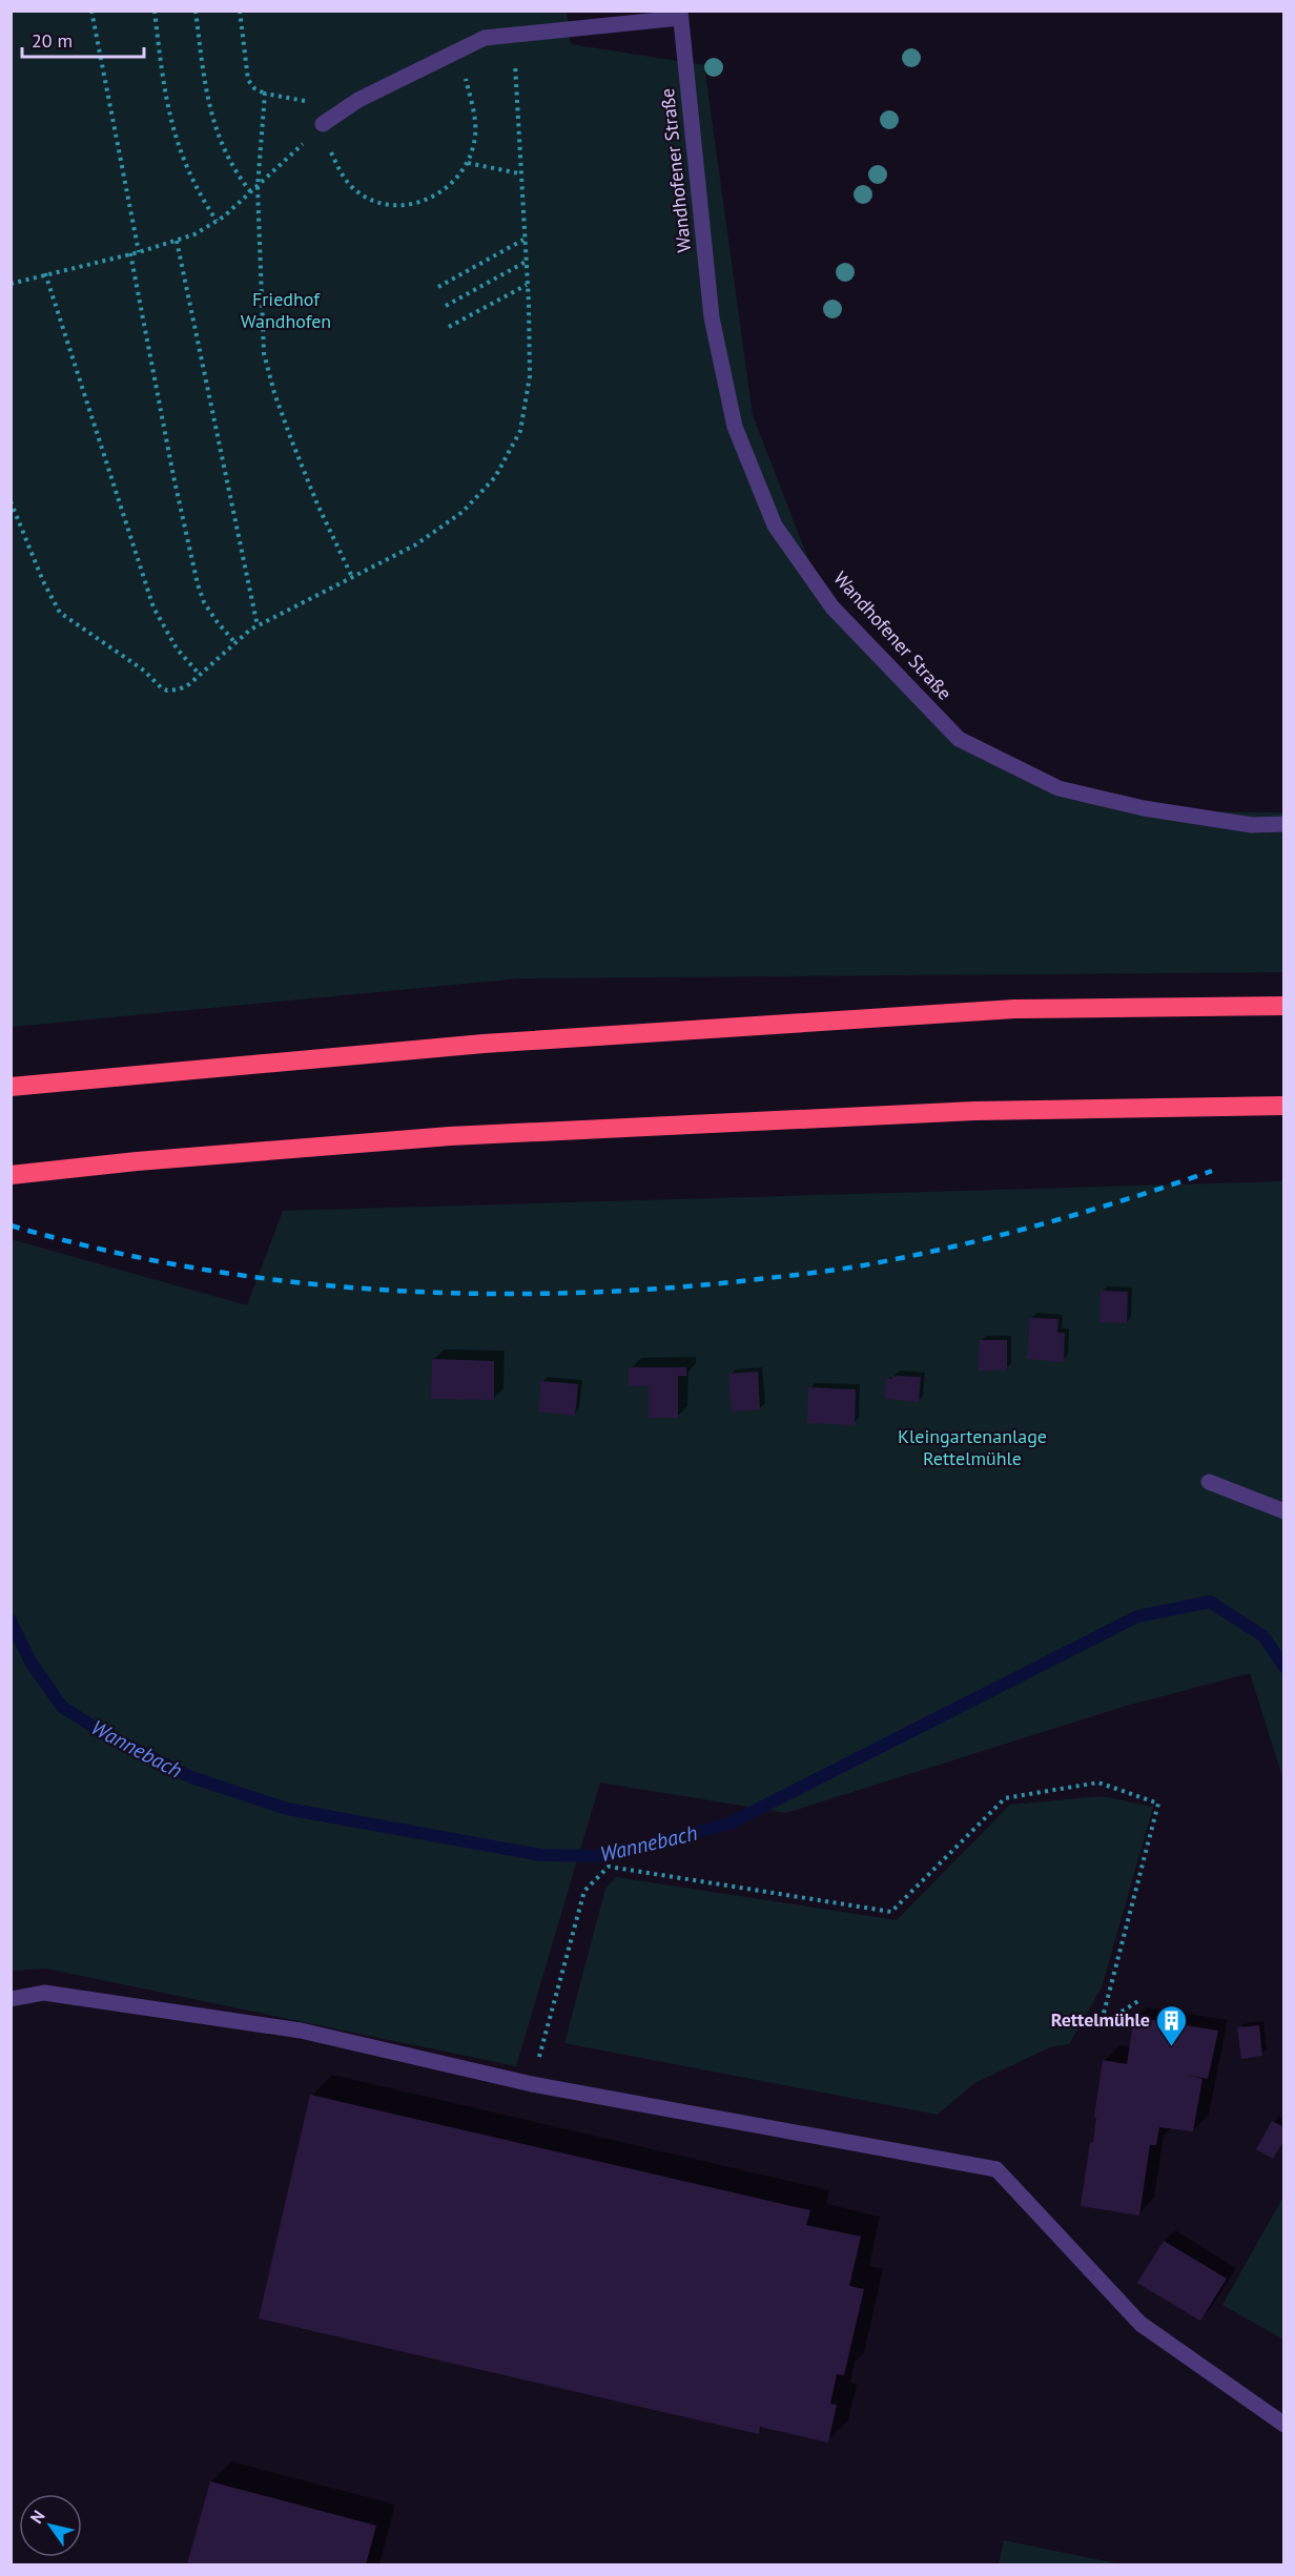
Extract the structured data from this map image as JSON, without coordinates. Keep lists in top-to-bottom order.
{
  "streets": {
    "street": ["Wandhofener Straße"]
  },
  "water": ["Wannebach"],
  "parks": ["Friedhof Wandhofen", "Kleingartenanlage Rettelmühle"],
  "places": {
    "building": ["Rettelmühle"]
  },
  "scale_bar": "20 m",
  "north": "top left"
}
